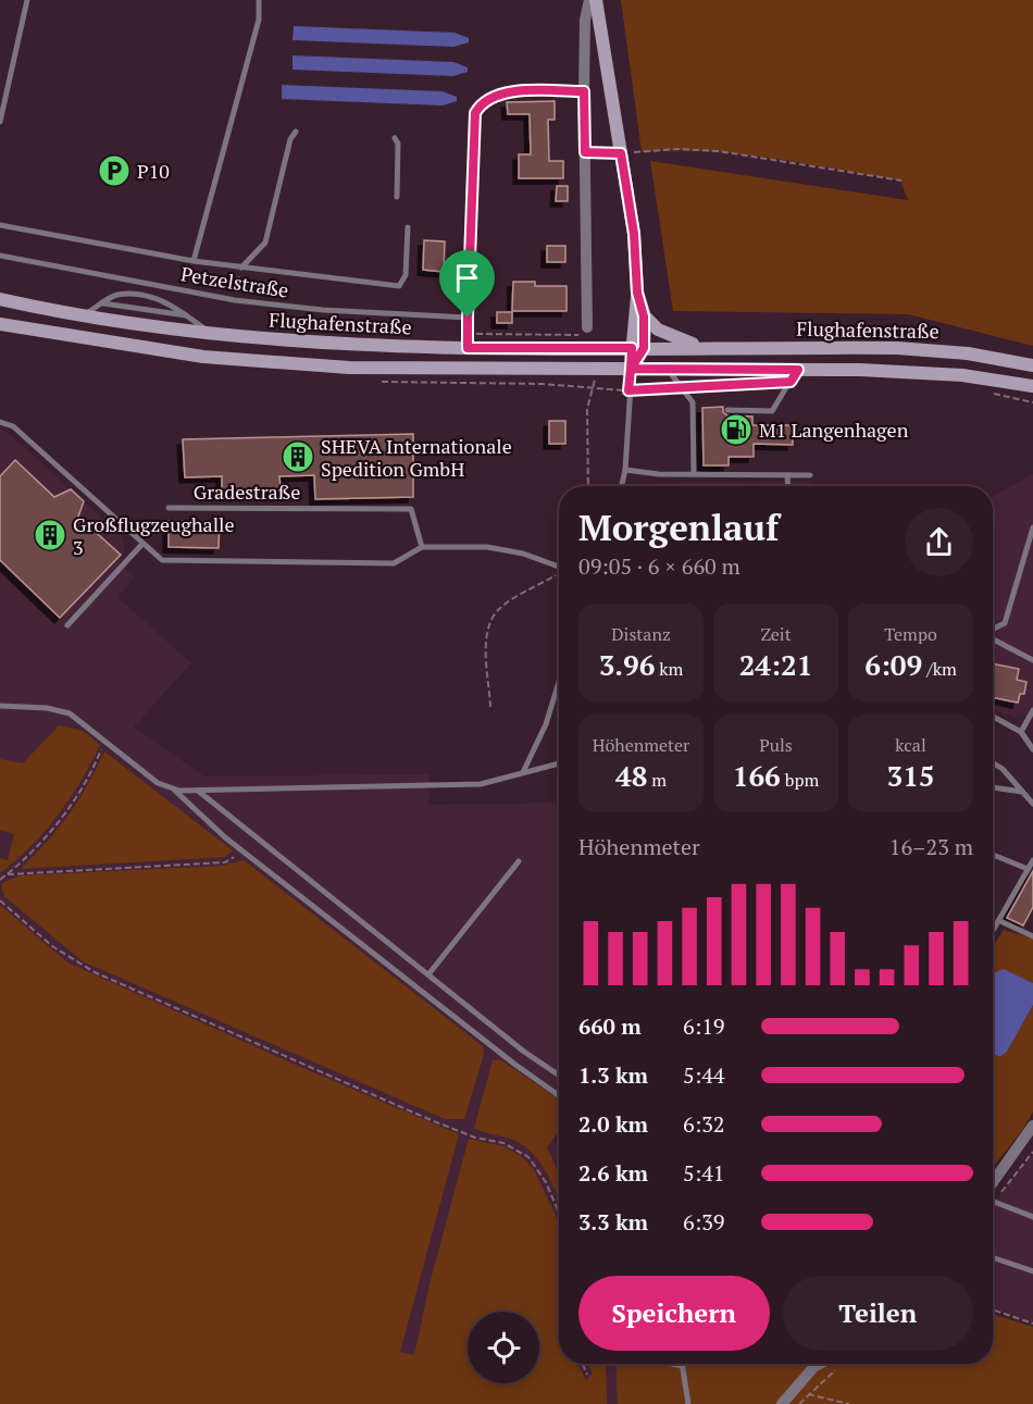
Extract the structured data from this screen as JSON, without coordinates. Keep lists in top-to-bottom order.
{
  "streets": {
    "main road": ["Flughafenstraße"],
    "lane": ["Petzelstraße", "Gradestraße"]
  },
  "places": {
    "parking": ["P10"],
    "fuel station": ["M1 Langenhagen"],
    "building": ["SHEVA Internationale Spedition GmbH", "Großflugzeughalle 3"]
  },
  "page": {
    "heading": ["Morgenlauf", "09:05 · 6 × 660 m"],
    "stats": [
      ["Distanz", "3.96 km"],
      ["Zeit", "24:21"],
      ["Tempo", "6:09 /km"],
      ["Höhenmeter", "48 m"],
      ["Puls", "166 bpm"],
      ["kcal", "315"]
    ],
    "chart": ["Höhenmeter", "16–23 m"],
    "list": [
      {
        "name": "660 m",
        "note": "6:19"
      },
      {
        "name": "1.3 km",
        "note": "5:44"
      },
      {
        "name": "2.0 km",
        "note": "6:32"
      },
      {
        "name": "2.6 km",
        "note": "5:41"
      },
      {
        "name": "3.3 km",
        "note": "6:39"
      }
    ],
    "buttons": ["Speichern", "Teilen"]
  }
}
